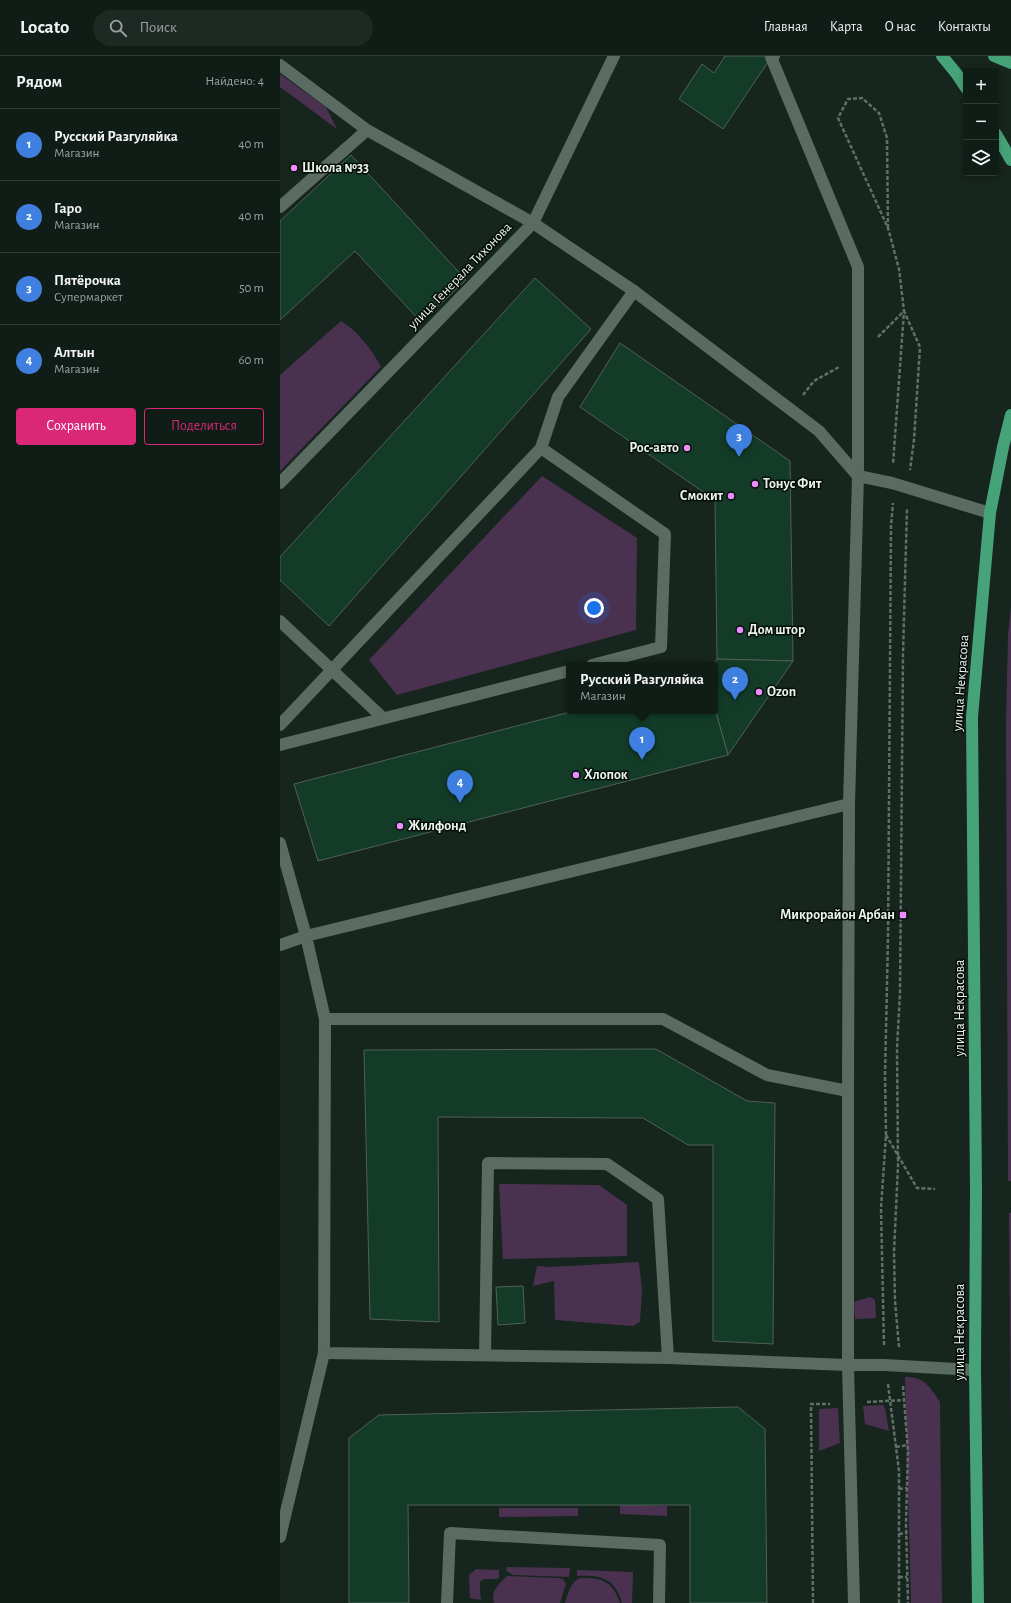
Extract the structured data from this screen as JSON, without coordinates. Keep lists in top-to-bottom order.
{
  "streets": {
    "main road": ["улица Некрасова"],
    "street": ["улица Генерала Тихонова"]
  },
  "places": {
    "other": [
      "Школа №33",
      "Рос-авто",
      "Тонус Фит",
      "Смокит",
      "Дом штор",
      "Ozon",
      "Хлопок",
      "Жилфонд"
    ],
    "transit": ["Микрорайон Арбан"]
  },
  "page": {
    "header": "Locato",
    "search": "Поиск",
    "nav": [
      "Главная",
      "Карта",
      "О нас",
      "Контакты"
    ],
    "heading": ["Рядом", "Найдено: 4"],
    "map_buttons": ["+", "−"],
    "list": [
      {
        "mark": "1",
        "name": "Русский Разгуляйка",
        "note": "Магазин",
        "value": "40 m"
      },
      {
        "mark": "2",
        "name": "Гаро",
        "note": "Магазин",
        "value": "40 m"
      },
      {
        "mark": "3",
        "name": "Пятёрочка",
        "note": "Супермаркет",
        "value": "50 m"
      },
      {
        "mark": "4",
        "name": "Алтын",
        "note": "Магазин",
        "value": "60 m"
      }
    ],
    "buttons": ["Сохранить", "Поделиться"],
    "pins": [
      "3",
      "2",
      "1",
      "4"
    ],
    "popup": ["Русский Разгуляйка", "Магазин"]
  }
}
